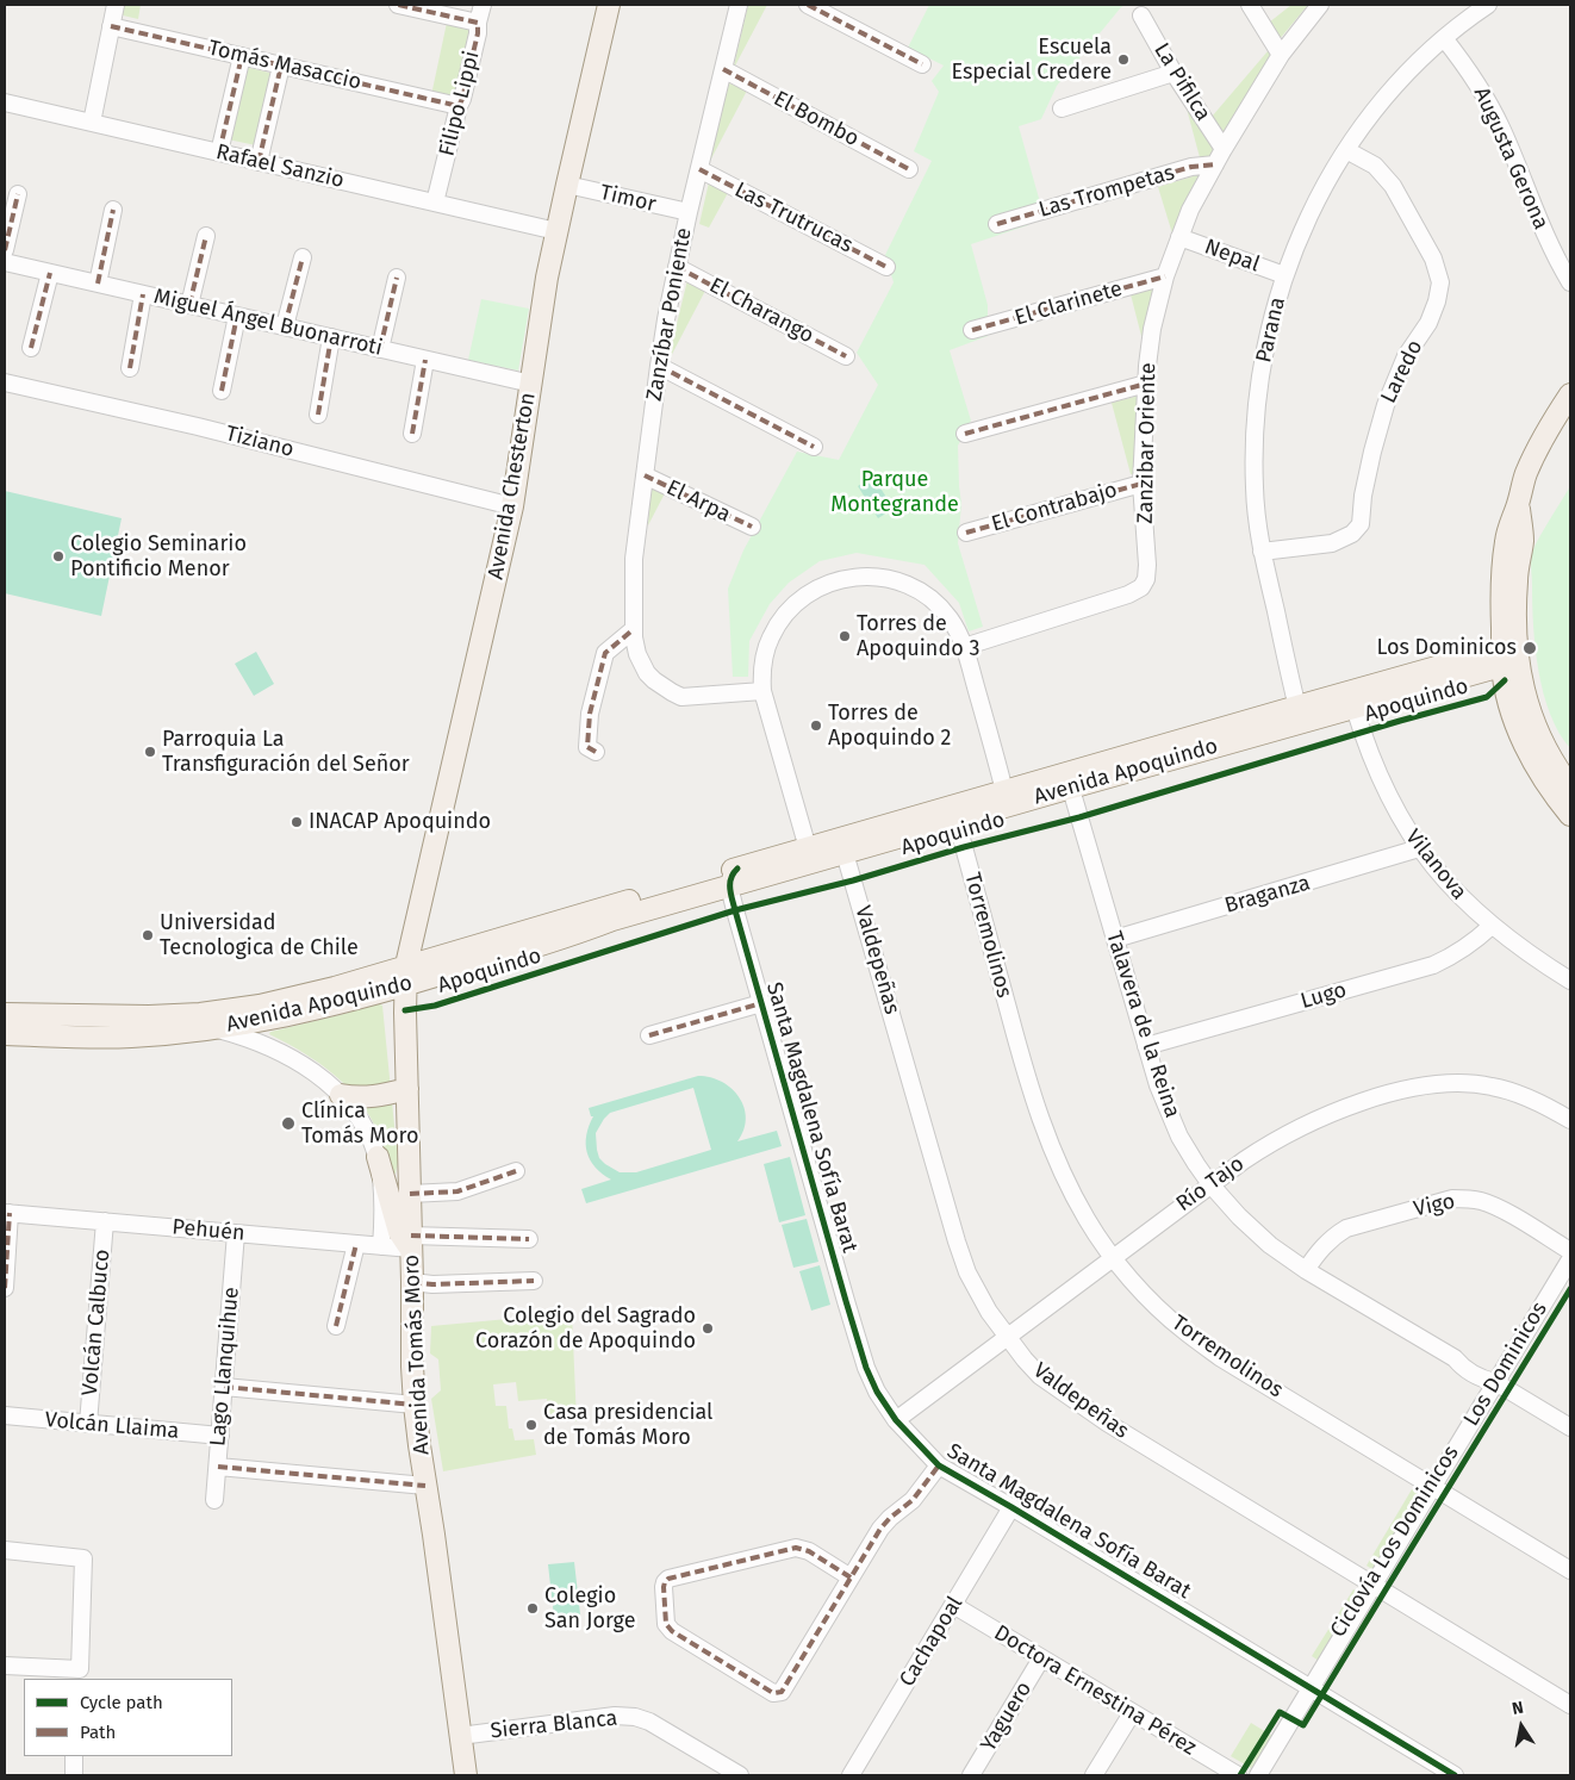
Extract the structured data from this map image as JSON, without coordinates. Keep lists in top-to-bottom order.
{
  "streets": {
    "main road": ["Avenida Chesterton", "Avenida Apoquindo", "Avenida Tomás Moro"],
    "street": [
      "Tomás Masaccio",
      "La Pifilca",
      "Filipo Lippi",
      "El Bombo",
      "Augusta Gerona",
      "Rafael Sanzio",
      "Las Trompetas",
      "Timor",
      "Las Trutrucas",
      "Nepal",
      "El Clarinete",
      "El Charango",
      "Zanzíbar Poniente",
      "Miguel Ángel Buonarroti",
      "Parana",
      "Laredo",
      "Tiziano",
      "Zanzibar Oriente",
      "El Arpa",
      "El Contrabajo",
      "Vilanova",
      "Braganza",
      "Torremolinos",
      "Valdepeñas",
      "Lugo",
      "Talavera de la Reina",
      "Santa Magdalena Sofía Barat",
      "Río Tajo",
      "Vigo",
      "Pehuén",
      "Volcán Calbuco",
      "Los Dominicos",
      "Lago Llanquihue",
      "Volcán Llaima",
      "Cachapoal",
      "Doctora Ernestina Pérez",
      "Yaguero",
      "Sierra Blanca"
    ],
    "cycle path": ["Apoquindo", "Ciclovía Los Dominicos"]
  },
  "crossings": [
    ["Tomás Masaccio", "Filipo Lippi"],
    ["La Pifilca", "Zanzibar Oriente"],
    ["Filipo Lippi", "Rafael Sanzio"],
    ["El Bombo", "Zanzíbar Poniente"],
    ["Augusta Gerona", "Parana"],
    ["Rafael Sanzio", "Avenida Chesterton"],
    ["Las Trompetas", "Zanzibar Oriente"],
    ["Timor", "Zanzíbar Poniente"],
    ["Timor", "Avenida Chesterton"],
    ["Las Trutrucas", "Zanzíbar Poniente"],
    ["Nepal", "Parana"],
    ["Nepal", "Zanzibar Oriente"],
    ["El Clarinete", "Zanzibar Oriente"],
    ["El Charango", "Zanzíbar Poniente"],
    ["Zanzíbar Poniente", "El Arpa"],
    ["Miguel Ángel Buonarroti", "Avenida Chesterton"],
    ["Parana", "Laredo"],
    ["Parana", "Avenida Apoquindo"],
    ["Tiziano", "Avenida Chesterton"],
    ["Zanzibar Oriente", "El Contrabajo"],
    ["Avenida Chesterton", "Avenida Apoquindo"],
    ["Avenida Chesterton", "Avenida Tomás Moro"],
    ["Avenida Apoquindo", "Vilanova"],
    ["Avenida Apoquindo", "Torremolinos"],
    ["Avenida Apoquindo", "Valdepeñas"],
    ["Avenida Apoquindo", "Talavera de la Reina"],
    ["Avenida Apoquindo", "Santa Magdalena Sofía Barat"],
    ["Avenida Apoquindo", "Avenida Tomás Moro"],
    ["Vilanova", "Braganza"],
    ["Vilanova", "Lugo"],
    ["Braganza", "Talavera de la Reina"],
    ["Torremolinos", "Río Tajo"],
    ["Torremolinos", "Los Dominicos"],
    ["Valdepeñas", "Río Tajo"],
    ["Valdepeñas", "Los Dominicos"],
    ["Lugo", "Talavera de la Reina"],
    ["Talavera de la Reina", "Río Tajo"],
    ["Talavera de la Reina", "Vigo"],
    ["Talavera de la Reina", "Los Dominicos"],
    ["Santa Magdalena Sofía Barat", "Río Tajo"],
    ["Santa Magdalena Sofía Barat", "Los Dominicos"],
    ["Santa Magdalena Sofía Barat", "Cachapoal"],
    ["Pehuén", "Volcán Calbuco"],
    ["Pehuén", "Avenida Tomás Moro"],
    ["Pehuén", "Lago Llanquihue"],
    ["Volcán Calbuco", "Volcán Llaima"],
    ["Avenida Tomás Moro", "Sierra Blanca"],
    ["Lago Llanquihue", "Volcán Llaima"],
    ["Cachapoal", "Doctora Ernestina Pérez"],
    ["Doctora Ernestina Pérez", "Yaguero"]
  ],
  "parks": ["Parque Montegrande"],
  "places": [
    "Escuela Especial Credere",
    "Colegio Seminario Pontificio Menor",
    "Torres de Apoquindo 3",
    "Los Dominicos",
    "Torres de Apoquindo 2",
    "Parroquia La Transfiguración del Señor",
    "INACAP Apoquindo",
    "Universidad Tecnologica de Chile",
    "Clínica Tomás Moro",
    "Colegio del Sagrado Corazón de Apoquindo",
    "Casa presidencial de Tomás Moro",
    "Colegio San Jorge"
  ],
  "legend": ["Cycle path", "Path"],
  "north": "top"
}
